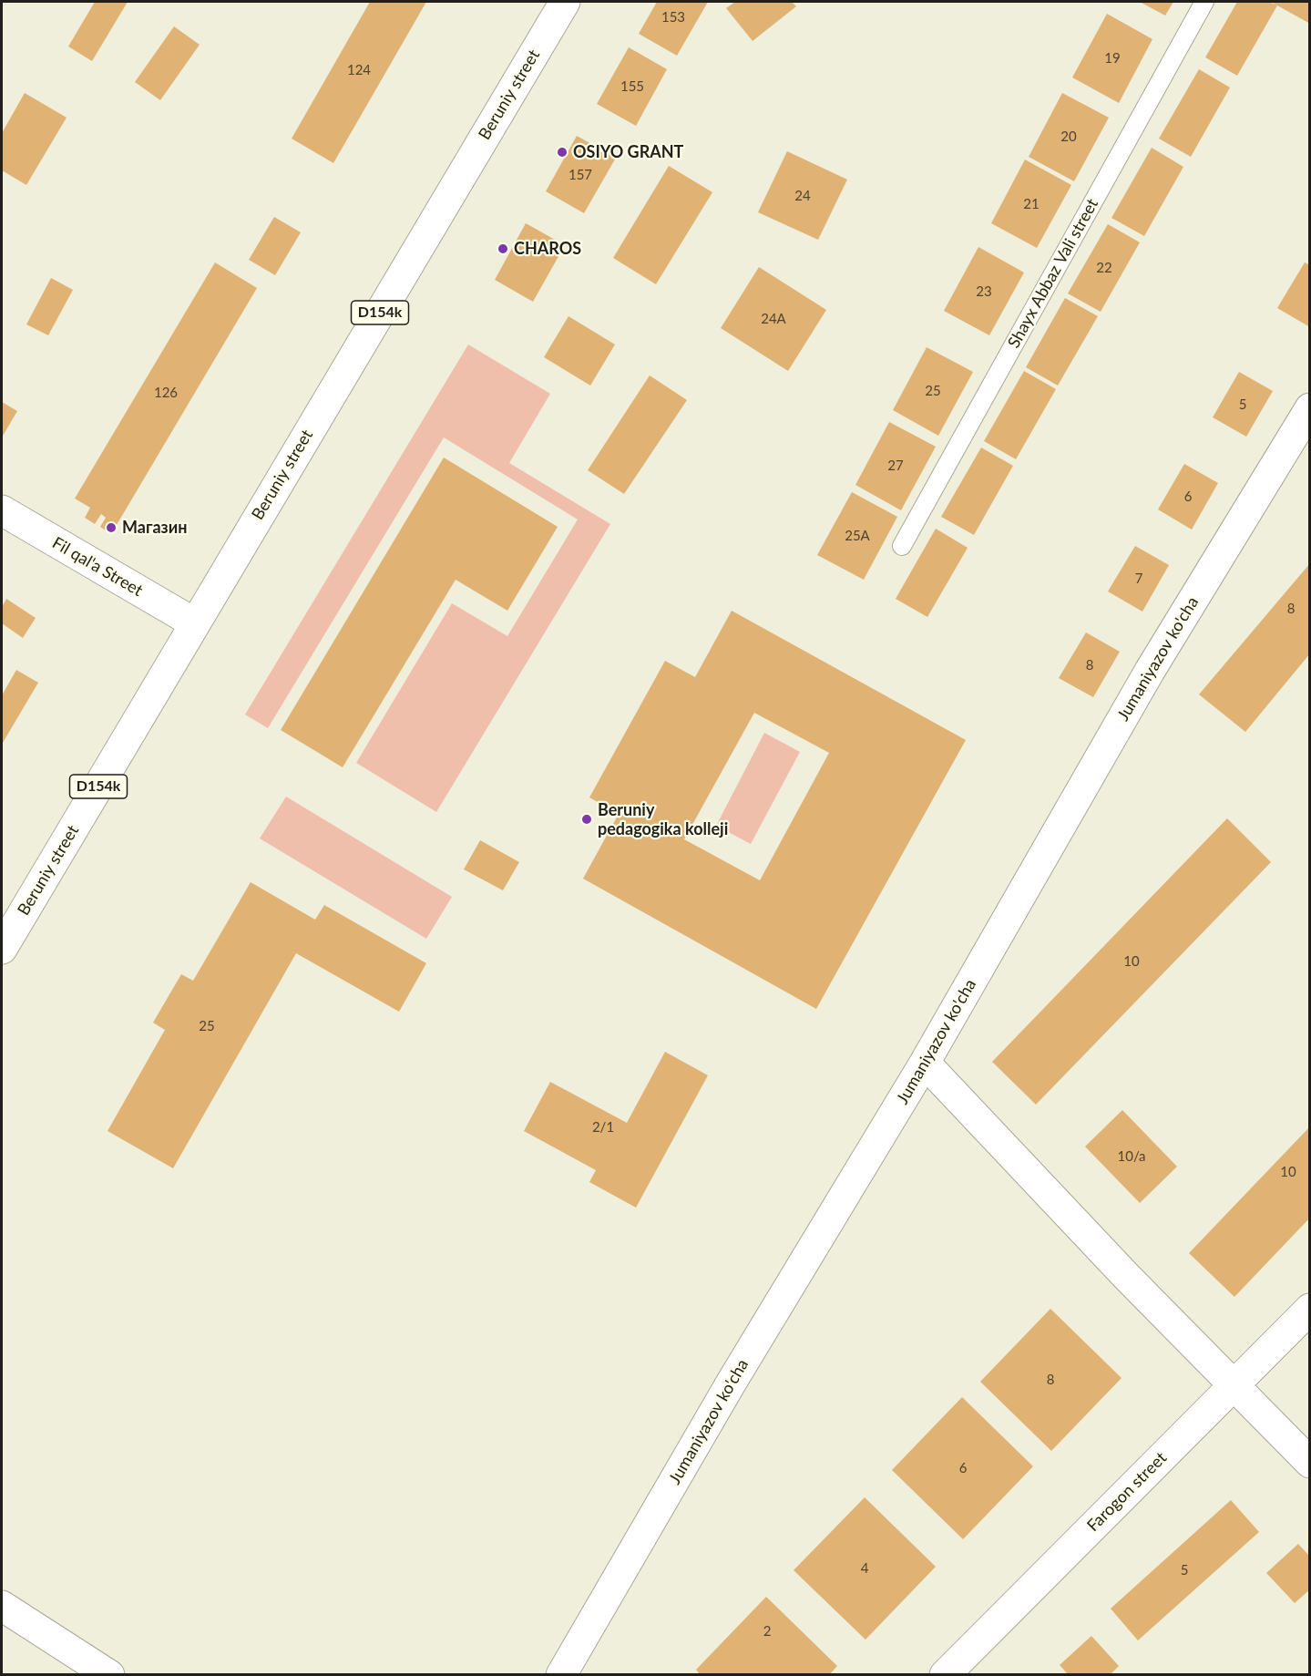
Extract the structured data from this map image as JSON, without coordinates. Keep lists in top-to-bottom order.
{
  "streets": {
    "street": [
      "Beruniy street",
      "D154k",
      "Fil qal'a Street",
      "Jumaniyazov ko'cha",
      "Farogon street"
    ],
    "lane": ["Shayx Abbaz Vali street"]
  },
  "crossings": [
    ["Beruniy street", "Fil qal'a Street"]
  ],
  "places": [
    "OSIYO GRANT",
    "CHAROS",
    "Магазин",
    "Beruniy pedagogika kolleji"
  ],
  "house_numbers": [
    "153",
    "19",
    "124",
    "155",
    "20",
    "157",
    "24",
    "21",
    "22",
    "23",
    "24A",
    "25",
    "126",
    "5",
    "27",
    "6",
    "25A",
    "7",
    "8",
    "8",
    "10",
    "25",
    "2/1",
    "10/a",
    "10",
    "8",
    "6",
    "4",
    "5",
    "2"
  ]
}
